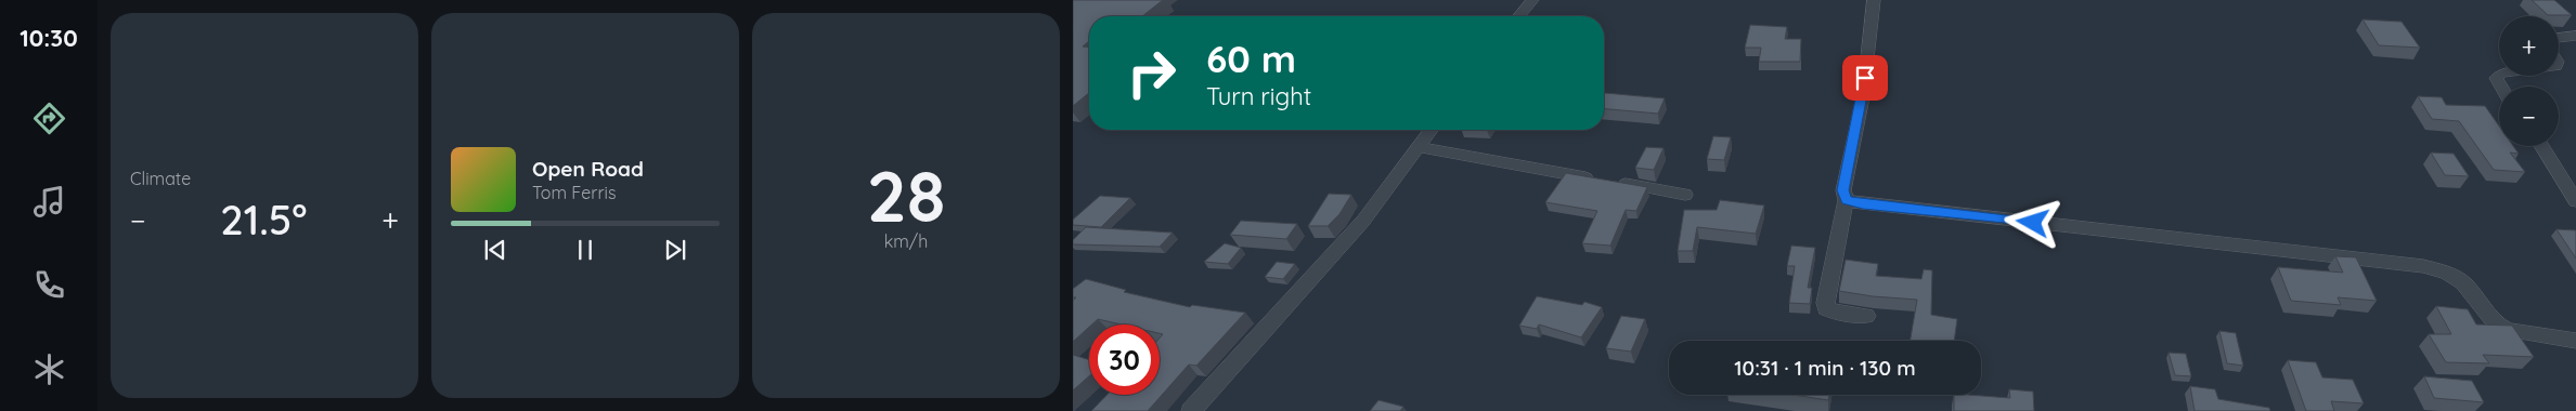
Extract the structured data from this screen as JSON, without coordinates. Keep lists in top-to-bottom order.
{
  "page": {
    "tabs": "10:30",
    "tile": [
      "Climate",
      ["28", "km/h"]
    ],
    "map_buttons": ["+", "−"],
    "turn": ["60 m", "Turn right"],
    "song": ["Open Road", "Tom Ferris"],
    "heat": ["−", "21.5°", "+"],
    "limit": "30",
    "trip": "10:31 · 1 min · 130 m"
  }
}
